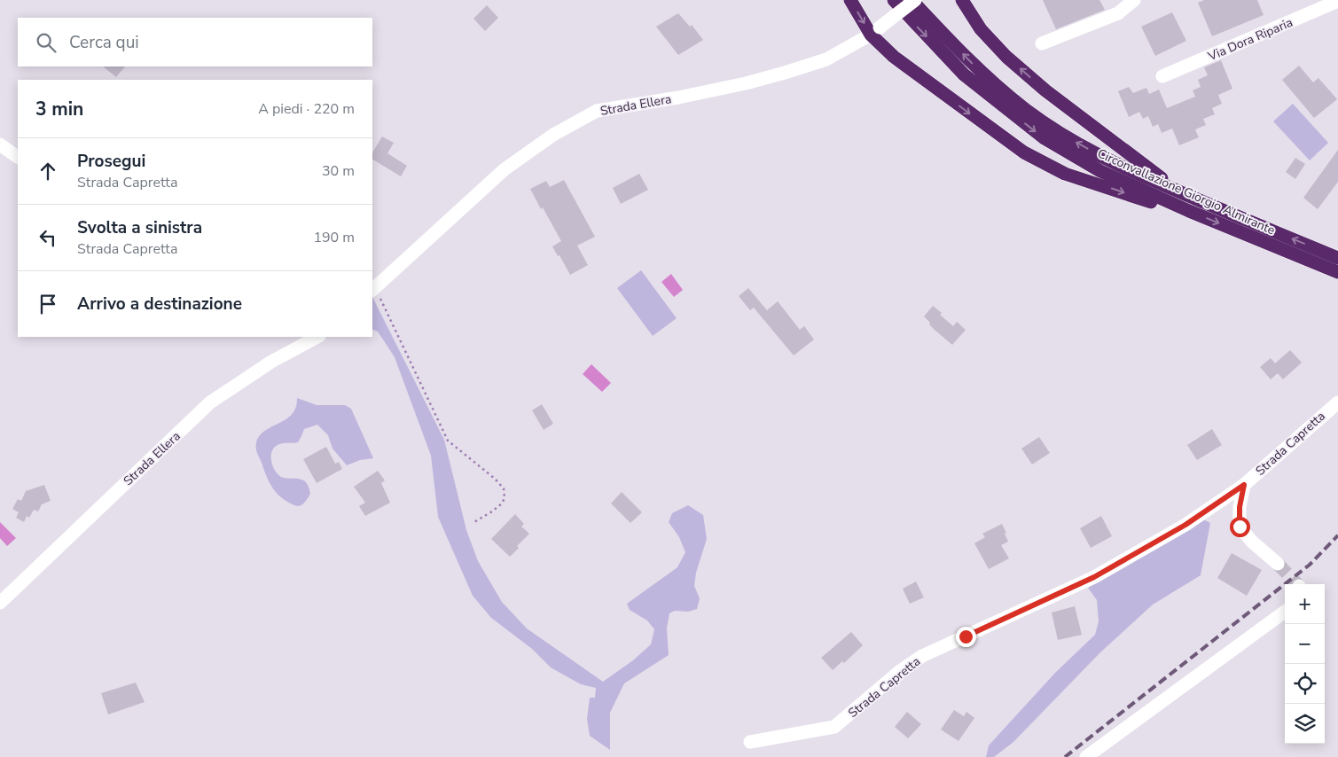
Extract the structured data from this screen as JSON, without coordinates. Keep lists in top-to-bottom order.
{
  "streets": {
    "highway": ["Circonvallazione Giorgio Almirante"],
    "street": ["Via Dora Riparia", "Strada Ellera", "Strada Capretta"]
  },
  "page": {
    "search": "Cerca qui",
    "heading": ["3 min", "A piedi · 220 m"],
    "list": [
      ["Prosegui", "Strada Capretta", "30 m"],
      ["Svolta a sinistra", "Strada Capretta", "190 m"],
      "Arrivo a destinazione"
    ],
    "map_buttons": ["+", "−"]
  }
}
